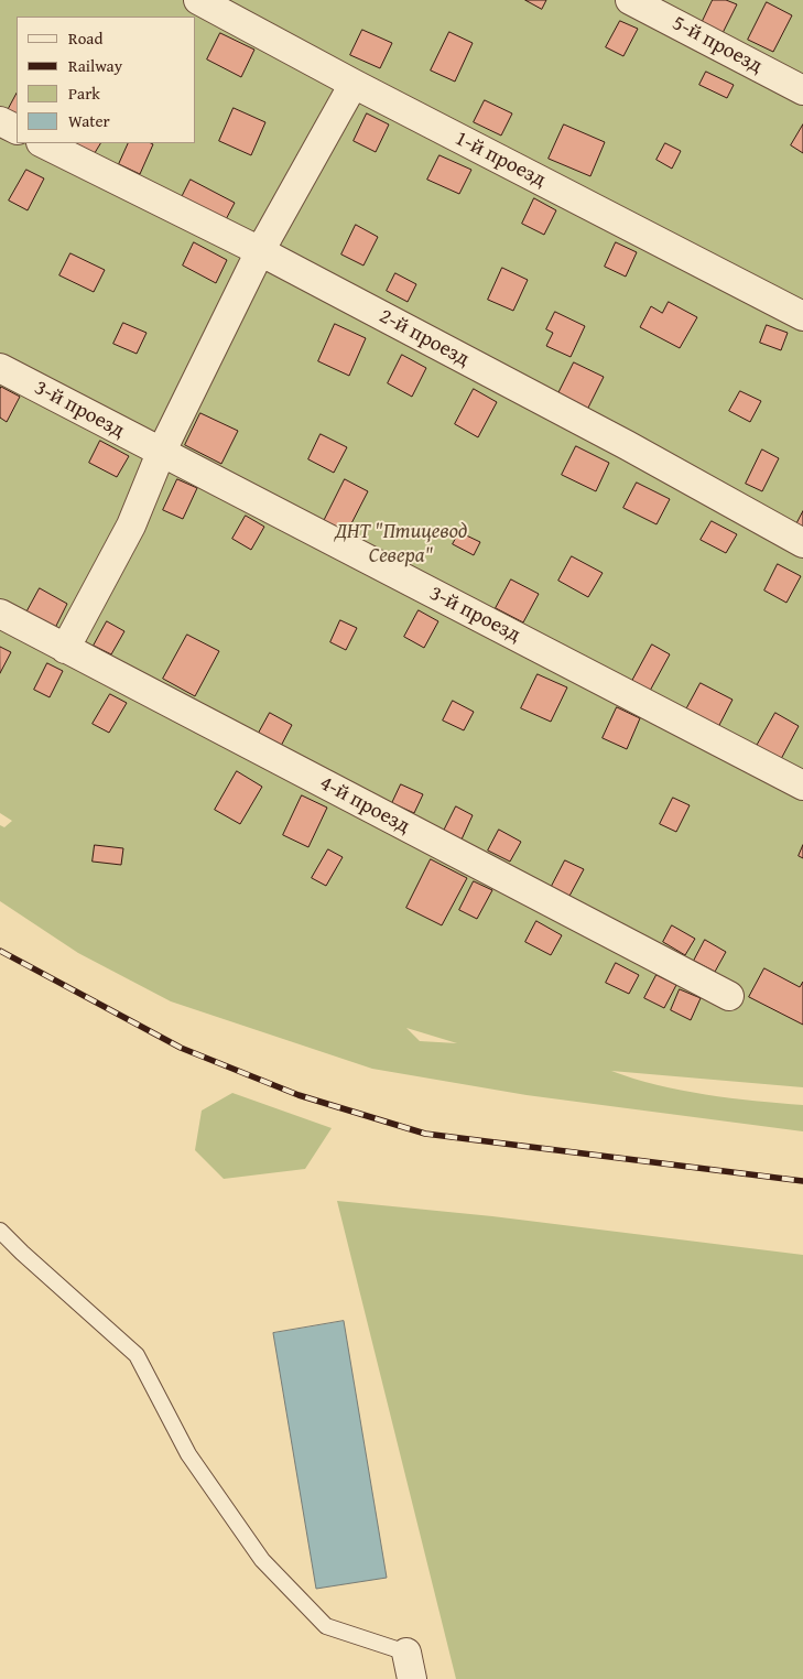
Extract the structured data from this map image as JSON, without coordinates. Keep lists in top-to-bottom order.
{
  "streets": {
    "street": [
      "5-й проезд",
      "1-й проезд",
      "2-й проезд",
      "3-й проезд",
      "4-й проезд"
    ]
  },
  "parks": ["ДНТ \"Птицевод Севера\""],
  "legend": [
    "Road",
    "Railway",
    "Park",
    "Water"
  ]
}
